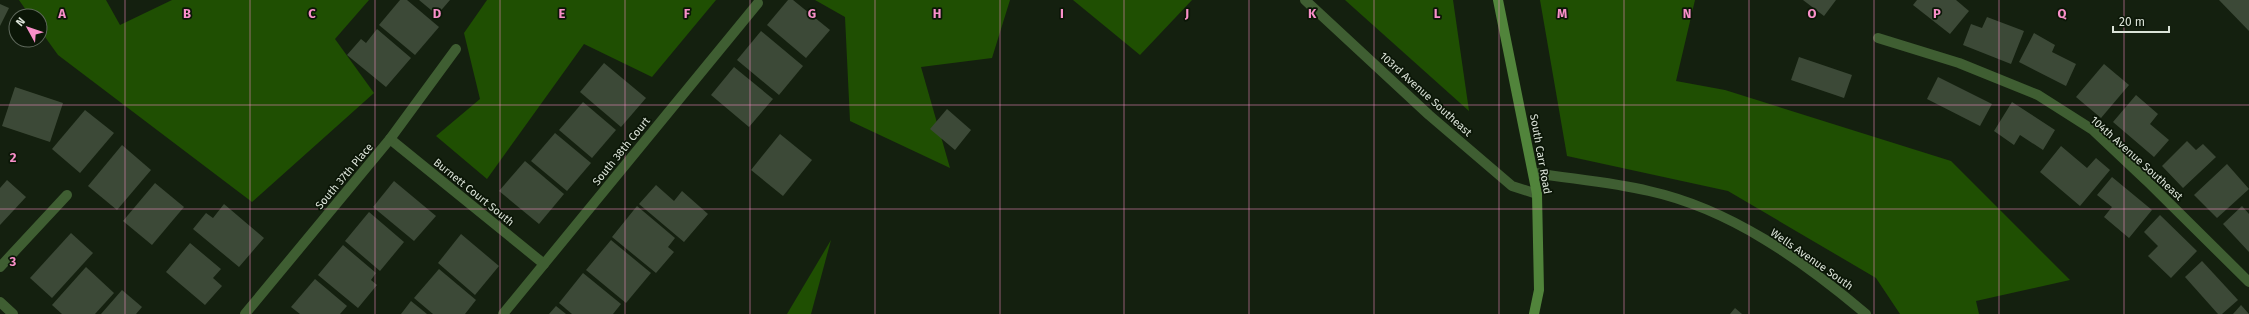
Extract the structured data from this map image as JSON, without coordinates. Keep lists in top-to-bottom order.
{
  "streets": {
    "main road": ["South Carr Road"],
    "street": [
      "103rd Avenue Southeast",
      "South 38th Court",
      "104th Avenue Southeast",
      "South 37th Place",
      "Burnett Court South",
      "Wells Avenue South"
    ]
  },
  "crossings": [
    ["103rd Avenue Southeast", "South Carr Road"],
    ["South 38th Court", "Burnett Court South"],
    ["South Carr Road", "Wells Avenue South"],
    ["South 37th Place", "Burnett Court South"]
  ],
  "scale_bar": "20 m",
  "north": "top left",
  "grid": {
    "columns": [
      "A",
      "B",
      "C",
      "D",
      "E",
      "F",
      "G",
      "H",
      "I",
      "J",
      "K",
      "L",
      "M",
      "N",
      "O",
      "P",
      "Q"
    ],
    "rows": ["2", "3"]
  }
}
